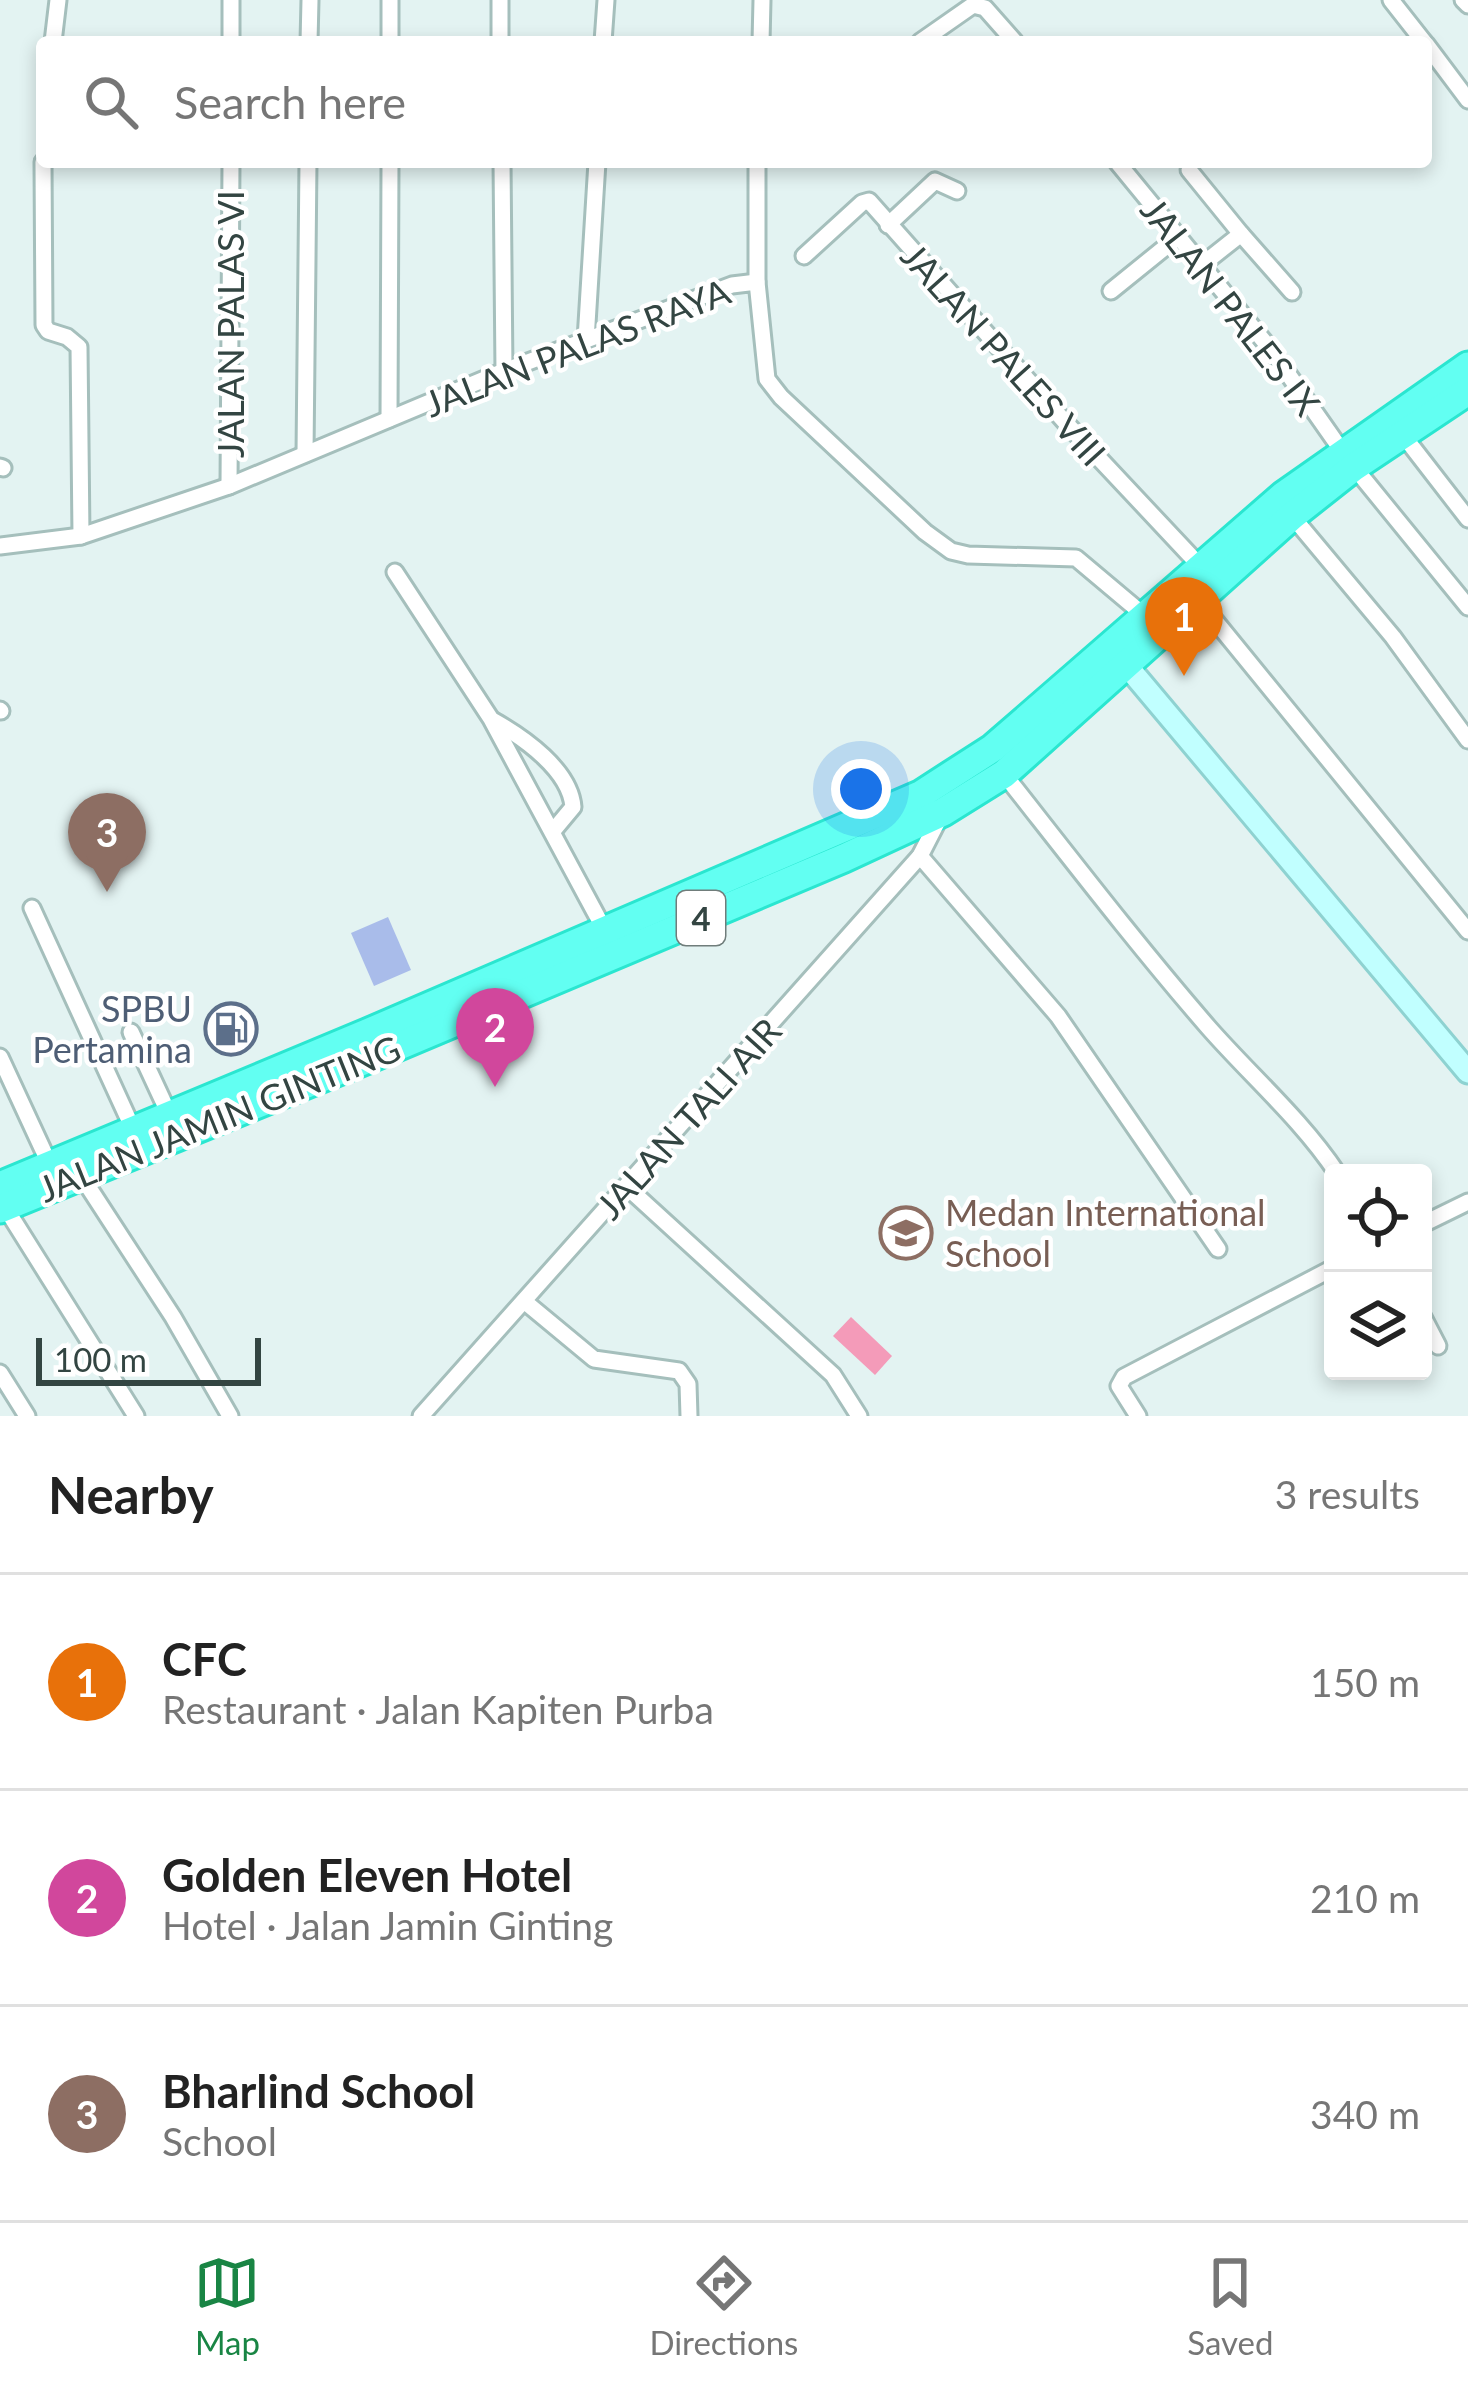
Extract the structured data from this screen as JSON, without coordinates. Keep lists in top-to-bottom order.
{
  "streets": {
    "highway": ["4", "JALAN JAMIN GINTING"],
    "street": [
      "JALAN PALES IX",
      "JALAN PALAS VI",
      "JALAN PALAS RAYA",
      "JALAN PALES VIII",
      "JALAN TALI AIR"
    ]
  },
  "crossings": [
    ["JALAN PALES IX", "JALAN JAMIN GINTING"],
    ["JALAN PALAS VI", "JALAN PALAS RAYA"],
    ["JALAN PALAS RAYA", "JALAN JAMIN GINTING"],
    ["JALAN PALES VIII", "JALAN JAMIN GINTING"],
    ["JALAN JAMIN GINTING", "JALAN TALI AIR"]
  ],
  "places": {
    "fuel station": ["SPBU Pertamina"],
    "school or university": ["Medan International School"]
  },
  "scale_bar": "100 m",
  "page": {
    "search": "Search here",
    "pins": ["1", "3", "2"],
    "scale": "100 m",
    "heading": ["Nearby", "3 results"],
    "list": [
      {
        "mark": "1",
        "name": "CFC",
        "note": "Restaurant · Jalan Kapiten Purba",
        "value": "150 m"
      },
      {
        "mark": "2",
        "name": "Golden Eleven Hotel",
        "note": "Hotel · Jalan Jamin Ginting",
        "value": "210 m"
      },
      {
        "mark": "3",
        "name": "Bharlind School",
        "note": "School",
        "value": "340 m"
      }
    ],
    "nav": ["Map", "Directions", "Saved"]
  }
}
